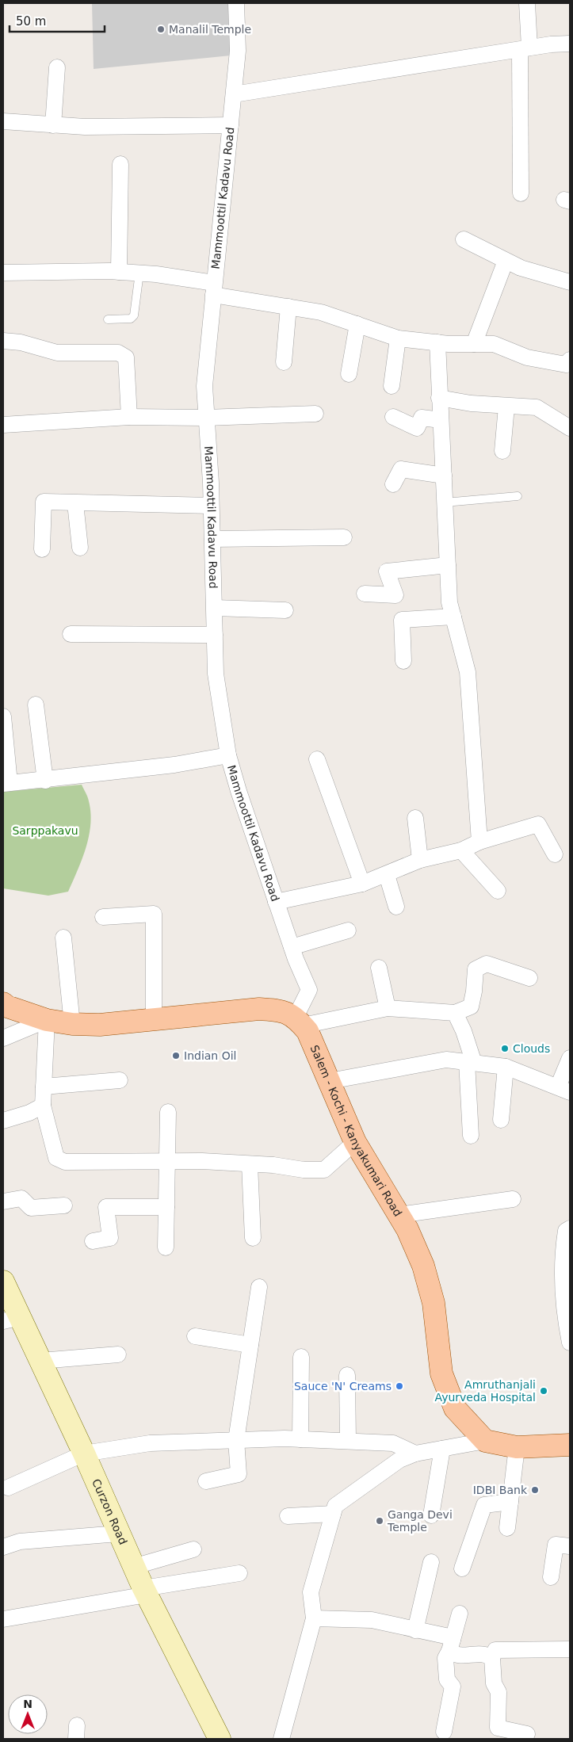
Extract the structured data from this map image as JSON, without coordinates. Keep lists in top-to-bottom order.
{
  "streets": {
    "main road": ["Salem - Kochi - Kanyakumari Road", "Curzon Road"],
    "street": ["Mammoottil Kadavu Road"]
  },
  "crossings": [
    ["Mammoottil Kadavu Road", "Salem - Kochi - Kanyakumari Road"]
  ],
  "parks": ["Sarppakavu"],
  "places": [
    "Manalil Temple",
    "Clouds",
    "Indian Oil",
    "Sauce 'N' Creams",
    "Amruthanjali Ayurveda Hospital",
    "IDBI Bank",
    "Ganga Devi Temple"
  ],
  "scale_bar": "50 m",
  "north": "top"
}
